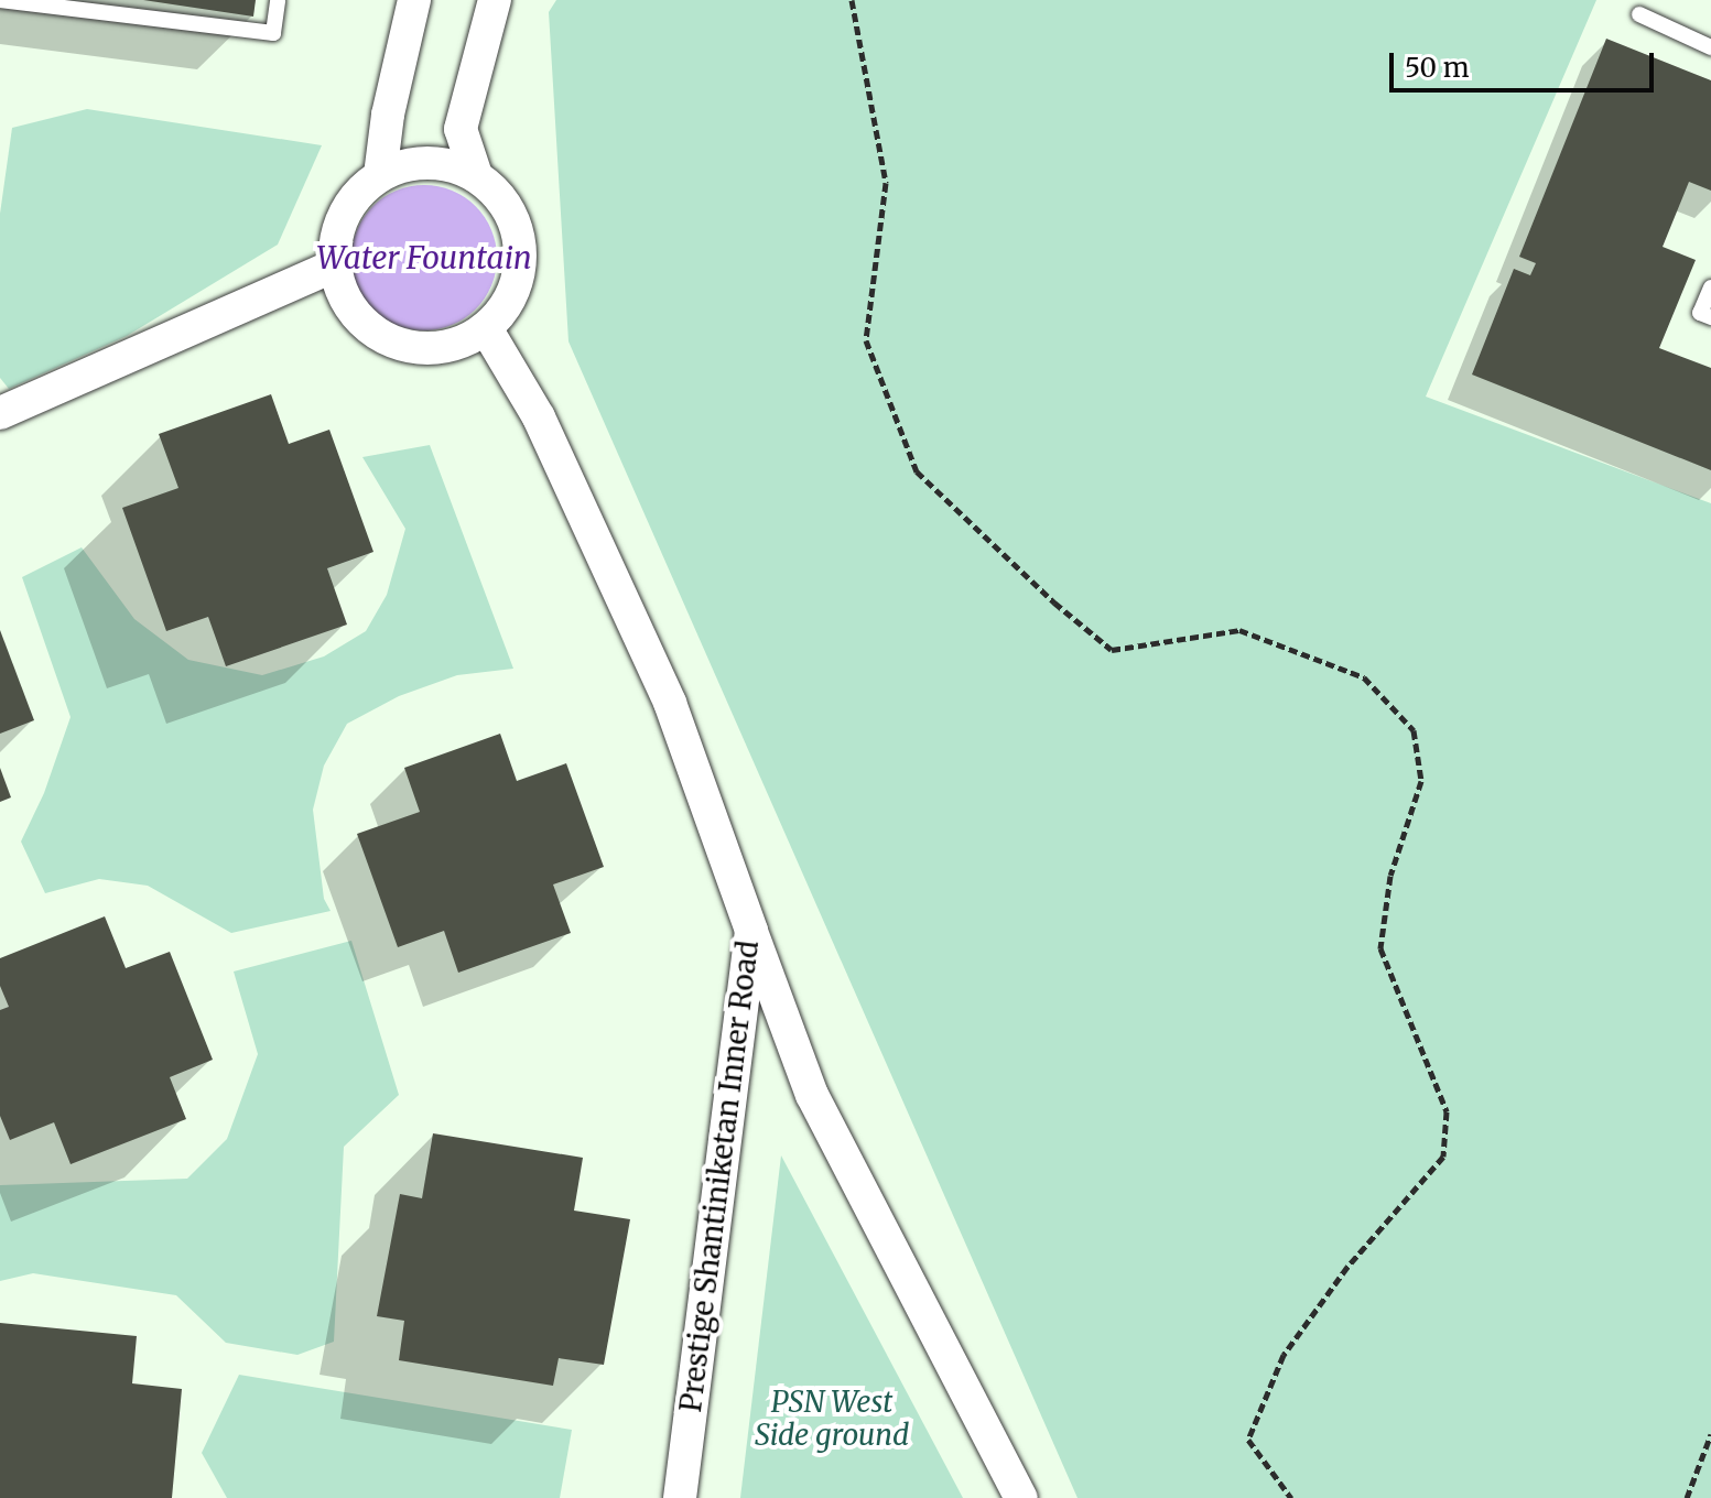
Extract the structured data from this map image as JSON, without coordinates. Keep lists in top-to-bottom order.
{
  "streets": {
    "street": ["Prestige Shantiniketan Inner Road"]
  },
  "water": ["Water Fountain"],
  "parks": ["PSN West Side ground"],
  "scale_bar": "50 m"
}
